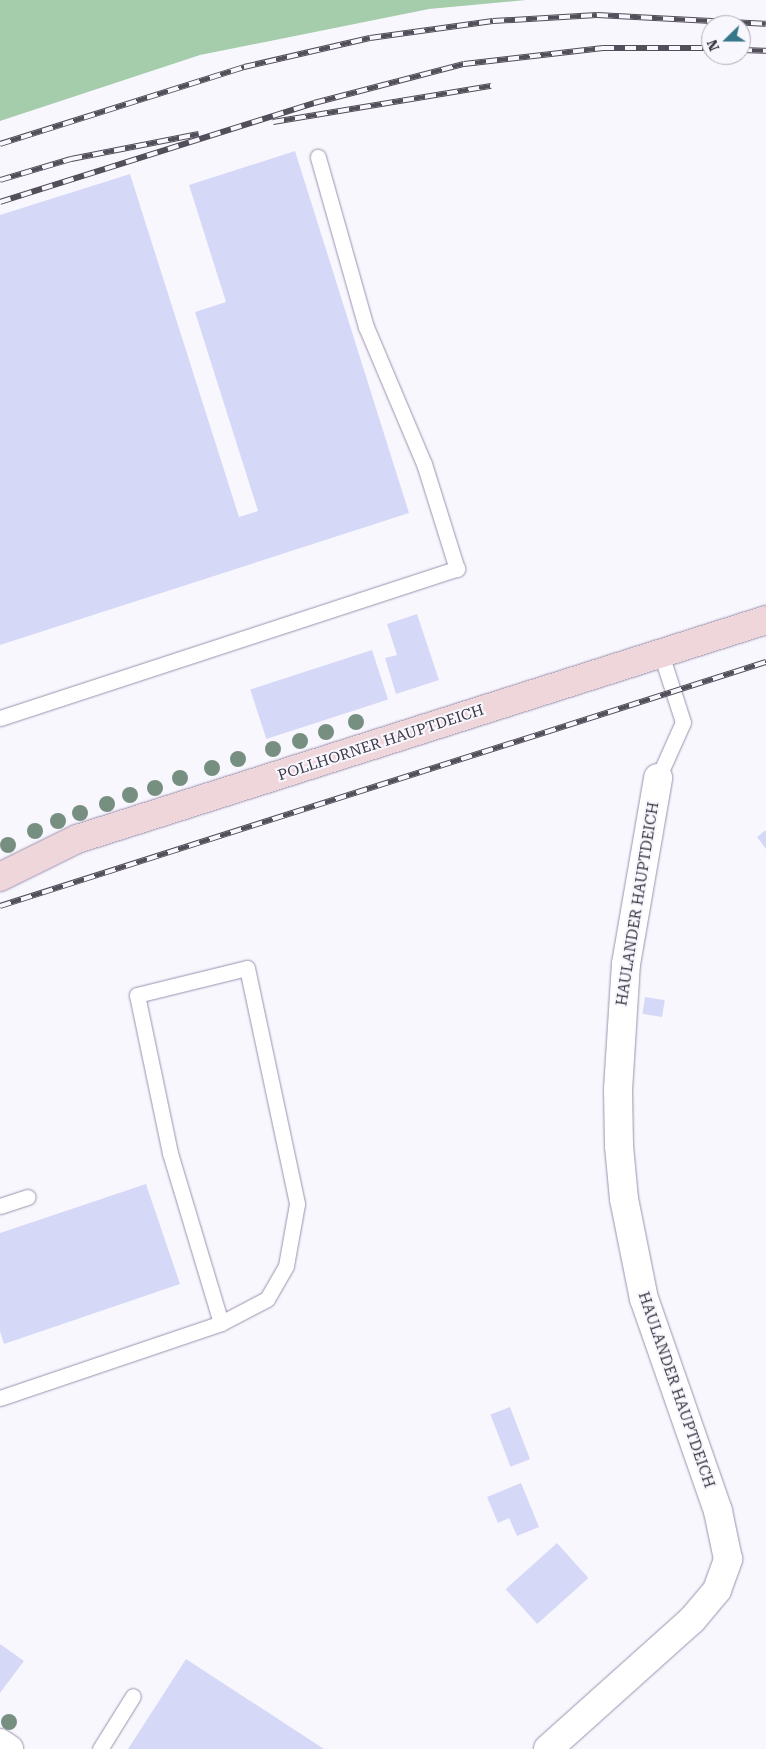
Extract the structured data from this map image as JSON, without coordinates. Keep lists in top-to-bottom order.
{
  "streets": {
    "main road": ["POLLHORNER HAUPTDEICH"],
    "street": ["HAULANDER HAUPTDEICH"]
  },
  "north": "left"
}
